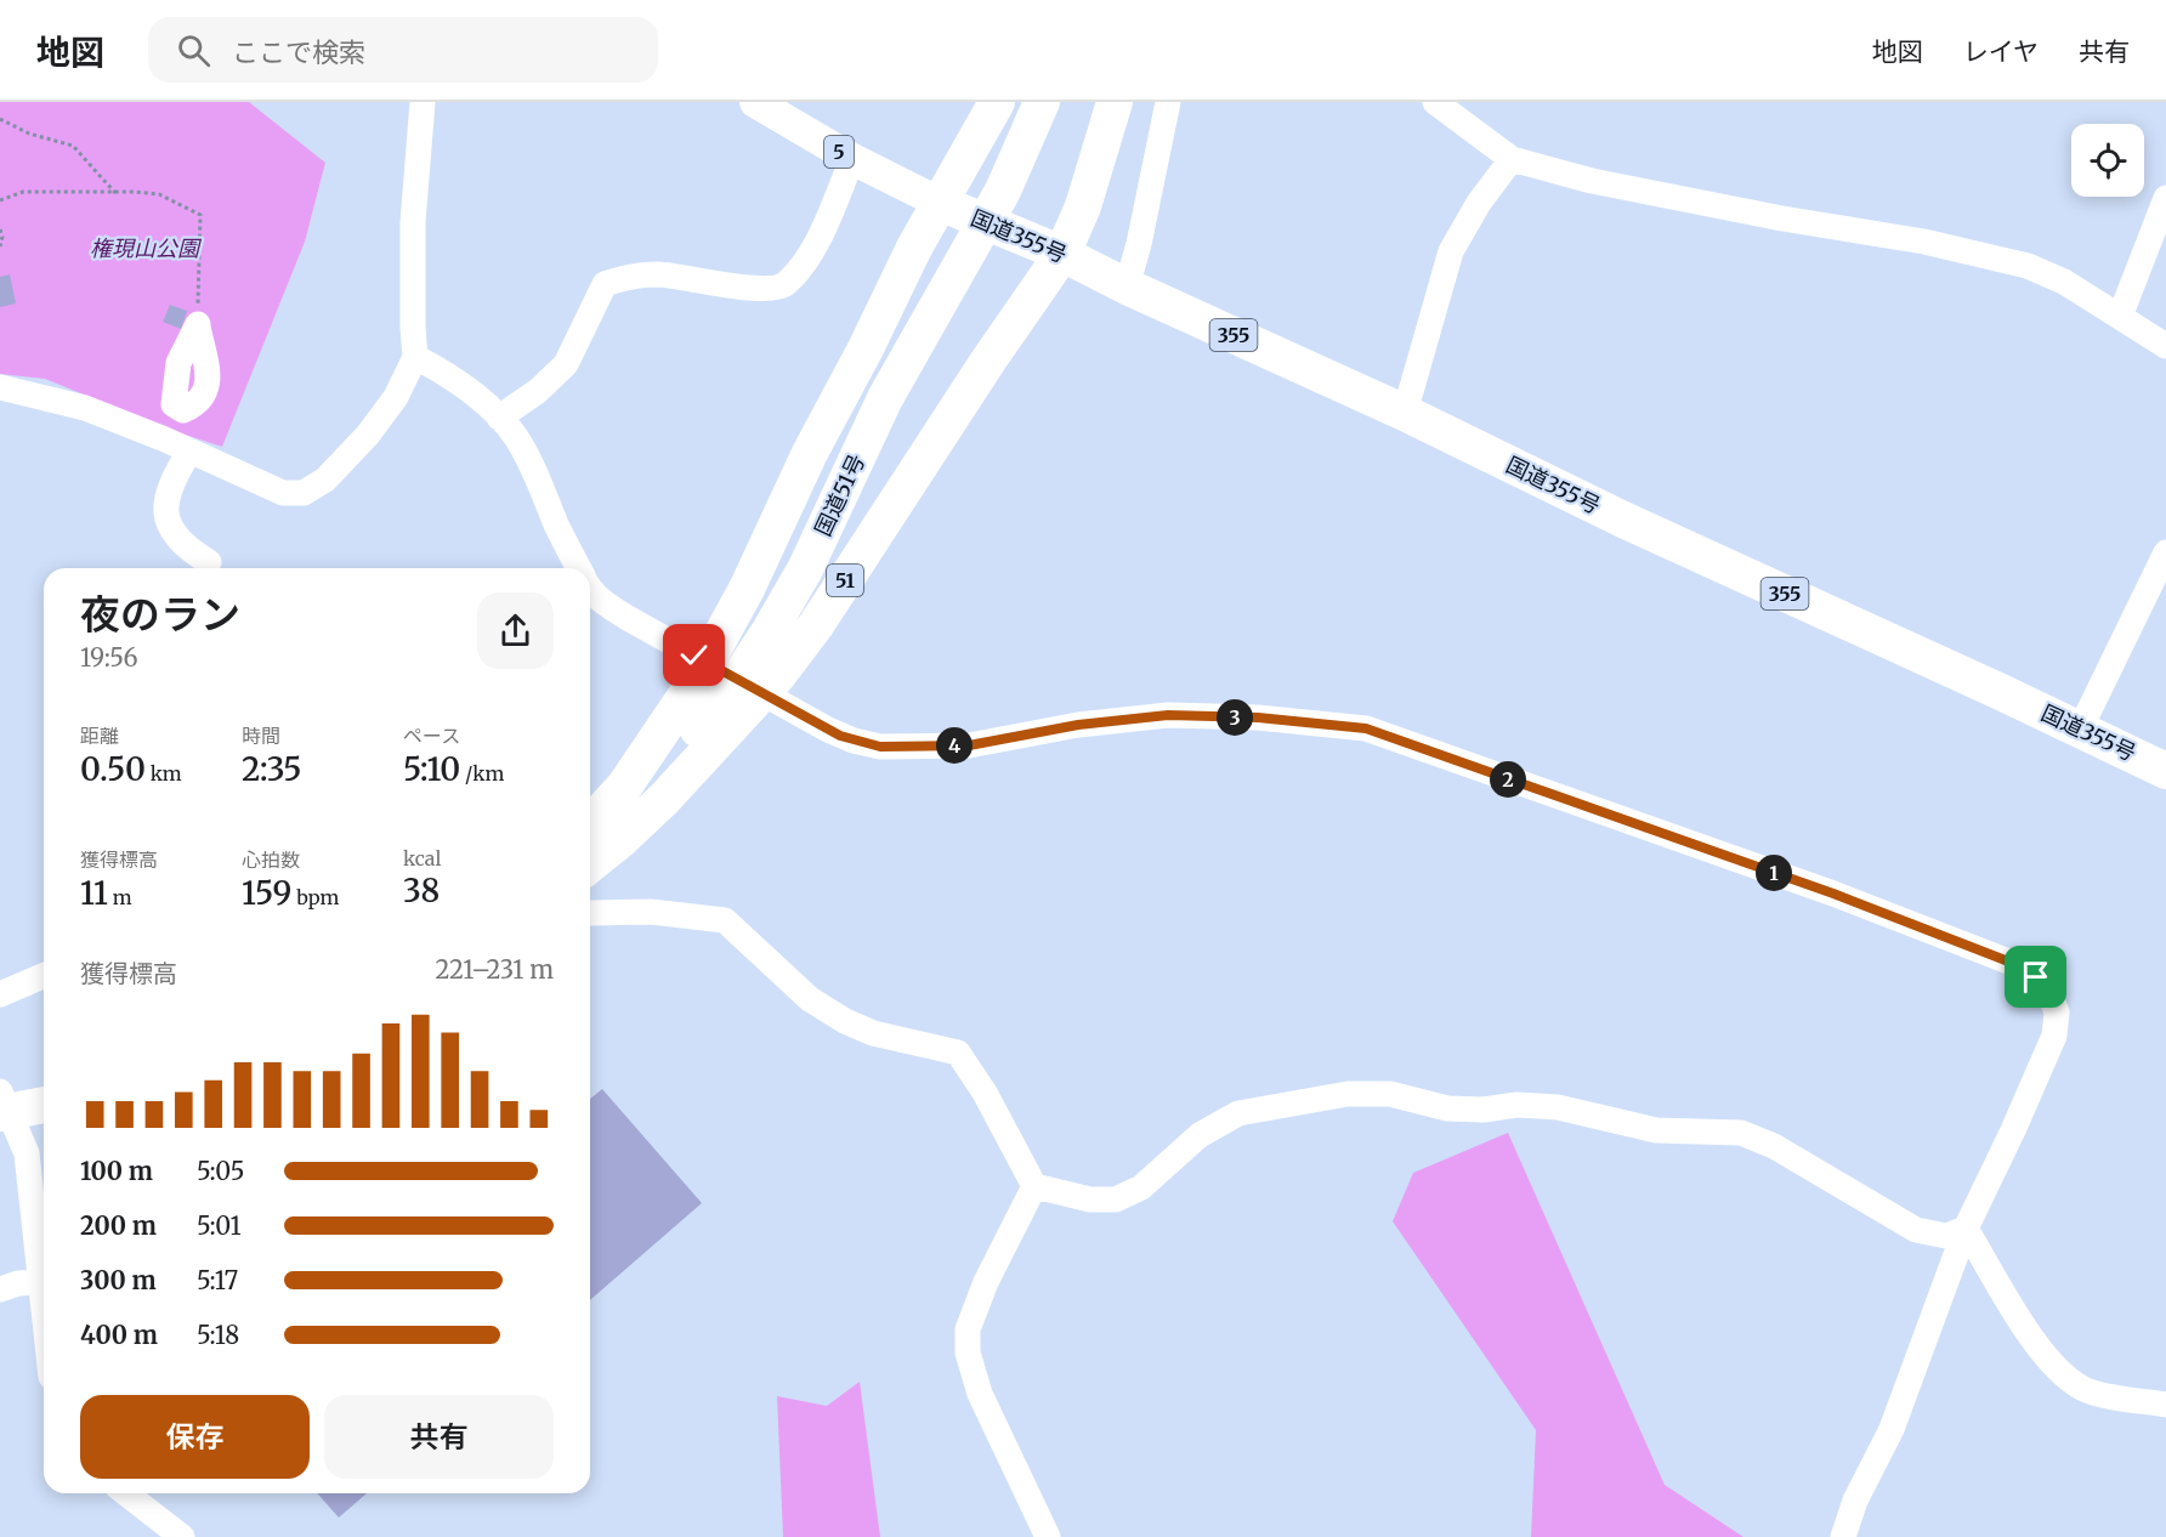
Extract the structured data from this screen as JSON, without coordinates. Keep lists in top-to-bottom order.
{
  "streets": {
    "highway": [
      "国道355号",
      "355",
      "国道51号",
      "51"
    ],
    "main road": ["5"]
  },
  "crossings": [
    ["5", "国道355号"],
    ["国道355号", "51"]
  ],
  "parks": ["権現山公園"],
  "page": {
    "header": "地図",
    "search": "ここで検索",
    "nav": ["地図", "レイヤ", "共有"],
    "heading": ["夜のラン", "19:56"],
    "stats": [
      ["距離", "0.50 km"],
      ["時間", "2:35"],
      ["ペース", "5:10 /km"],
      ["獲得標高", "11 m"],
      ["心拍数", "159 bpm"],
      ["kcal", "38"]
    ],
    "pins": [
      "3",
      "4",
      "2",
      "1"
    ],
    "chart": ["獲得標高", "221–231 m"],
    "list": [
      {
        "name": "100 m",
        "note": "5:05"
      },
      {
        "name": "200 m",
        "note": "5:01"
      },
      {
        "name": "300 m",
        "note": "5:17"
      },
      {
        "name": "400 m",
        "note": "5:18"
      }
    ],
    "buttons": ["保存", "共有"]
  }
}
